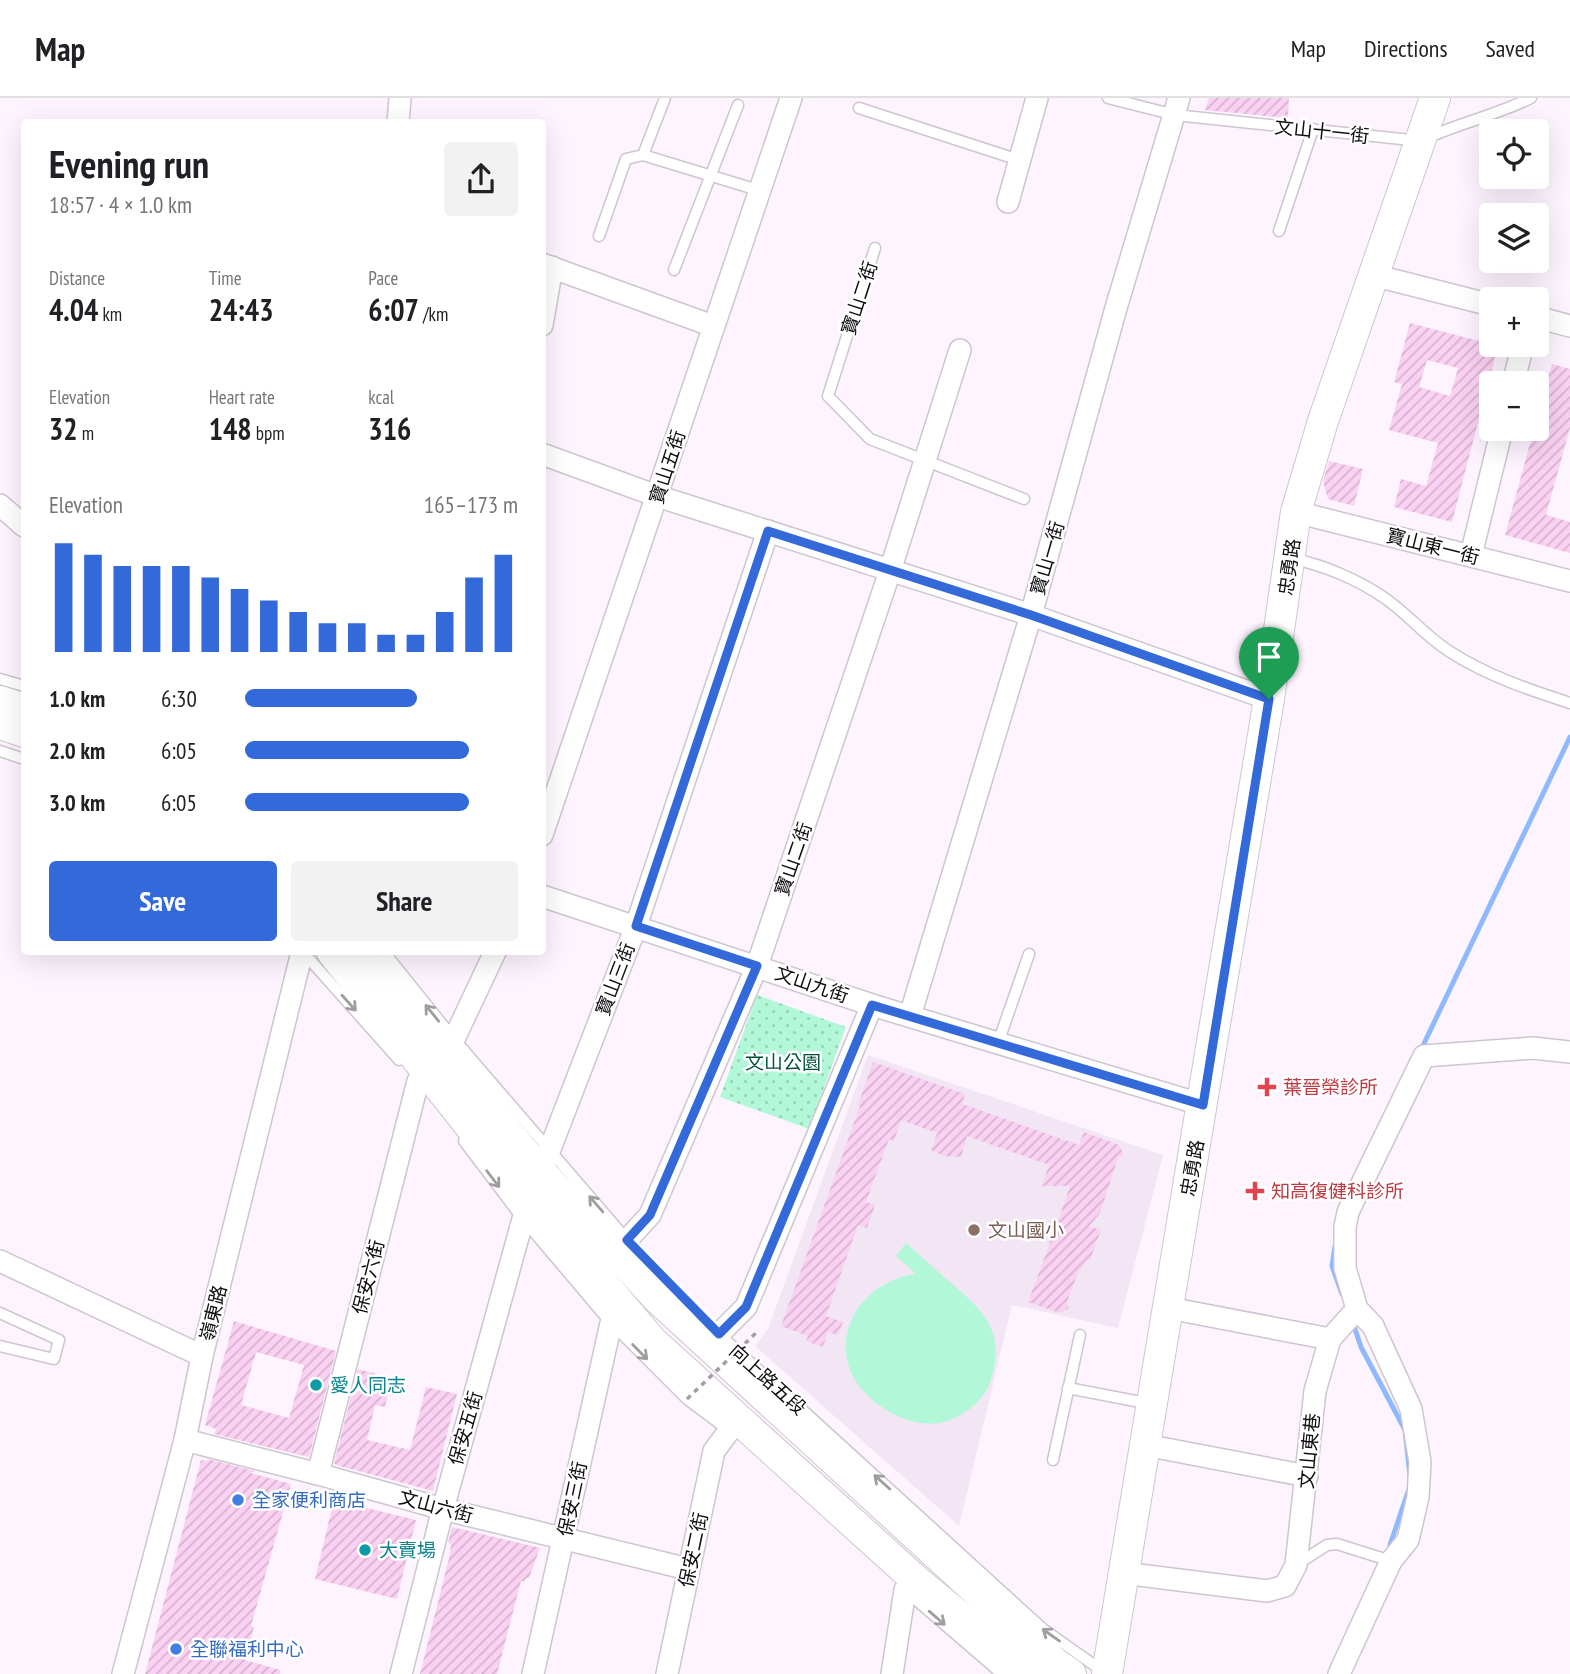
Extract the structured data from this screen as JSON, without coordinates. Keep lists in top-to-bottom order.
{
  "streets": {
    "main road": ["忠勇路", "向上路五段"],
    "street": [
      "寶山二街",
      "寶山五街",
      "寶山東一街",
      "寶山一街",
      "寶山三街",
      "文山九街",
      "保安六街",
      "嶺東路",
      "保安五街",
      "文山東巷",
      "保安三街",
      "文山六街",
      "保安二街"
    ],
    "lane": ["文山十一街"]
  },
  "crossings": [
    ["文山十一街", "寶山一街"],
    ["文山十一街", "忠勇路"],
    ["寶山二街", "文山九街"],
    ["寶山二街", "向上路五段"],
    ["寶山東一街", "忠勇路"],
    ["寶山一街", "文山九街"],
    ["忠勇路", "文山九街"],
    ["忠勇路", "向上路五段"],
    ["忠勇路", "文山東巷"],
    ["寶山三街", "文山九街"],
    ["寶山三街", "向上路五段"],
    ["寶山三街", "保安五街"],
    ["保安六街", "文山六街"],
    ["嶺東路", "文山六街"],
    ["向上路五段", "保安五街"],
    ["向上路五段", "保安三街"],
    ["向上路五段", "保安二街"],
    ["保安五街", "文山六街"],
    ["保安三街", "文山六街"],
    ["文山六街", "保安二街"]
  ],
  "parks": ["文山公園"],
  "places": {
    "health": ["葉晉榮診所", "知高復健科診所"],
    "other": [
      "文山國小",
      "愛人同志",
      "全家便利商店",
      "大賣場",
      "全聯福利中心"
    ]
  },
  "page": {
    "header": "Map",
    "nav": ["Map", "Directions", "Saved"],
    "map_buttons": ["+", "−"],
    "heading": ["Evening run", "18:57 · 4 × 1.0 km"],
    "stats": [
      ["Distance", "4.04 km"],
      ["Time", "24:43"],
      ["Pace", "6:07 /km"],
      ["Elevation", "32 m"],
      ["Heart rate", "148 bpm"],
      ["kcal", "316"]
    ],
    "chart": ["Elevation", "165–173 m"],
    "list": [
      {
        "name": "1.0 km",
        "note": "6:30"
      },
      {
        "name": "2.0 km",
        "note": "6:05"
      },
      {
        "name": "3.0 km",
        "note": "6:05"
      }
    ],
    "buttons": ["Save", "Share"]
  }
}
